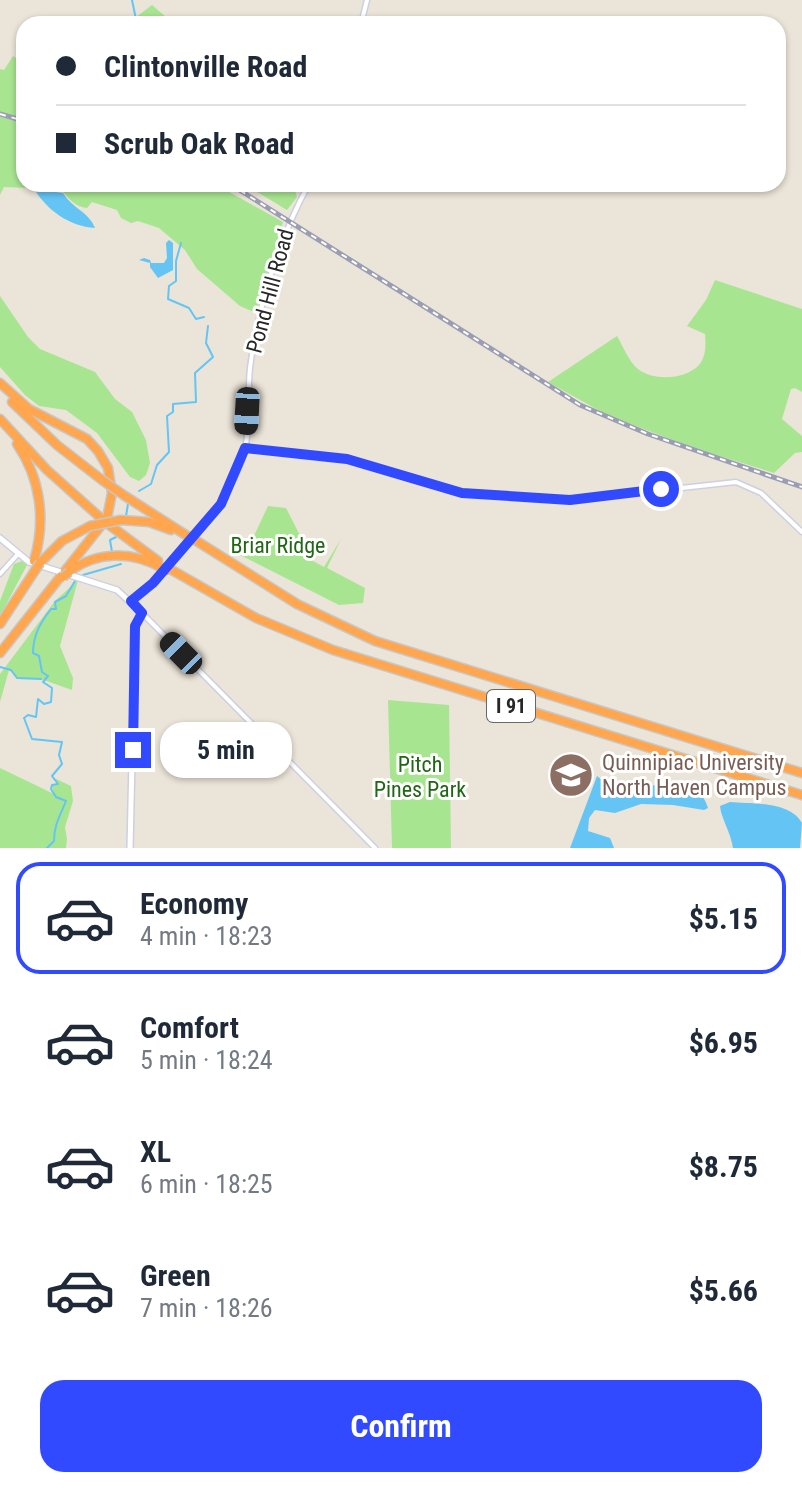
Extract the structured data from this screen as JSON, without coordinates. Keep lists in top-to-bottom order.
{
  "streets": {
    "highway": ["I 91"],
    "street": ["Pond Hill Road"]
  },
  "parks": ["Briar Ridge", "Pitch Pines Park"],
  "places": {
    "school or university": ["Quinnipiac University North Haven Campus"]
  },
  "page": {
    "banner": ["Clintonville Road", "Scrub Oak Road"],
    "bubble": "5 min",
    "list": [
      {
        "name": "Economy",
        "note": "4 min · 18:23",
        "value": "$5.15"
      },
      {
        "name": "Comfort",
        "note": "5 min · 18:24",
        "value": "$6.95"
      },
      {
        "name": "XL",
        "note": "6 min · 18:25",
        "value": "$8.75"
      },
      {
        "name": "Green",
        "note": "7 min · 18:26",
        "value": "$5.66"
      }
    ],
    "buttons": "Confirm"
  }
}
